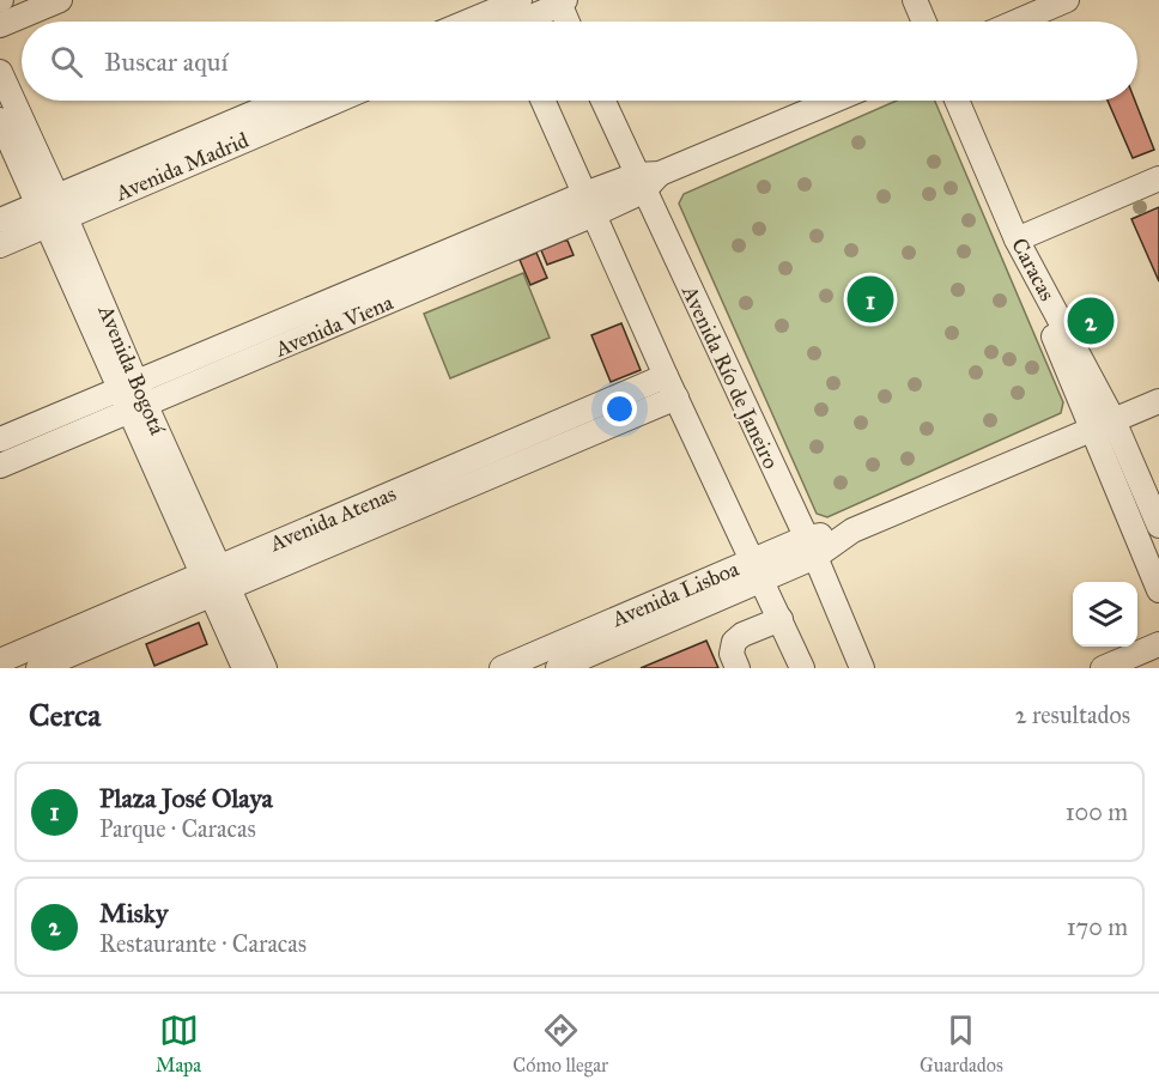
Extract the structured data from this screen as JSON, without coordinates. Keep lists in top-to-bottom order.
{
  "streets": {
    "street": [
      "Avenida Madrid",
      "Caracas",
      "Avenida Viena",
      "Avenida Bogotá",
      "Avenida Río de Janeiro",
      "Avenida Atenas",
      "Avenida Lisboa"
    ]
  },
  "crossings": [
    ["Avenida Madrid", "Avenida Bogotá"],
    ["Caracas", "Avenida Lisboa"],
    ["Avenida Viena", "Avenida Bogotá"],
    ["Avenida Viena", "Avenida Río de Janeiro"],
    ["Avenida Bogotá", "Avenida Atenas"],
    ["Avenida Río de Janeiro", "Avenida Lisboa"]
  ],
  "page": {
    "search": "Buscar aquí",
    "pins": ["1", "2"],
    "heading": ["Cerca", "2 resultados"],
    "list": [
      {
        "mark": "1",
        "name": "Plaza José Olaya",
        "note": "Parque · Caracas",
        "value": "100 m"
      },
      {
        "mark": "2",
        "name": "Misky",
        "note": "Restaurante · Caracas",
        "value": "170 m"
      }
    ],
    "nav": ["Mapa", "Cómo llegar", "Guardados"]
  }
}
